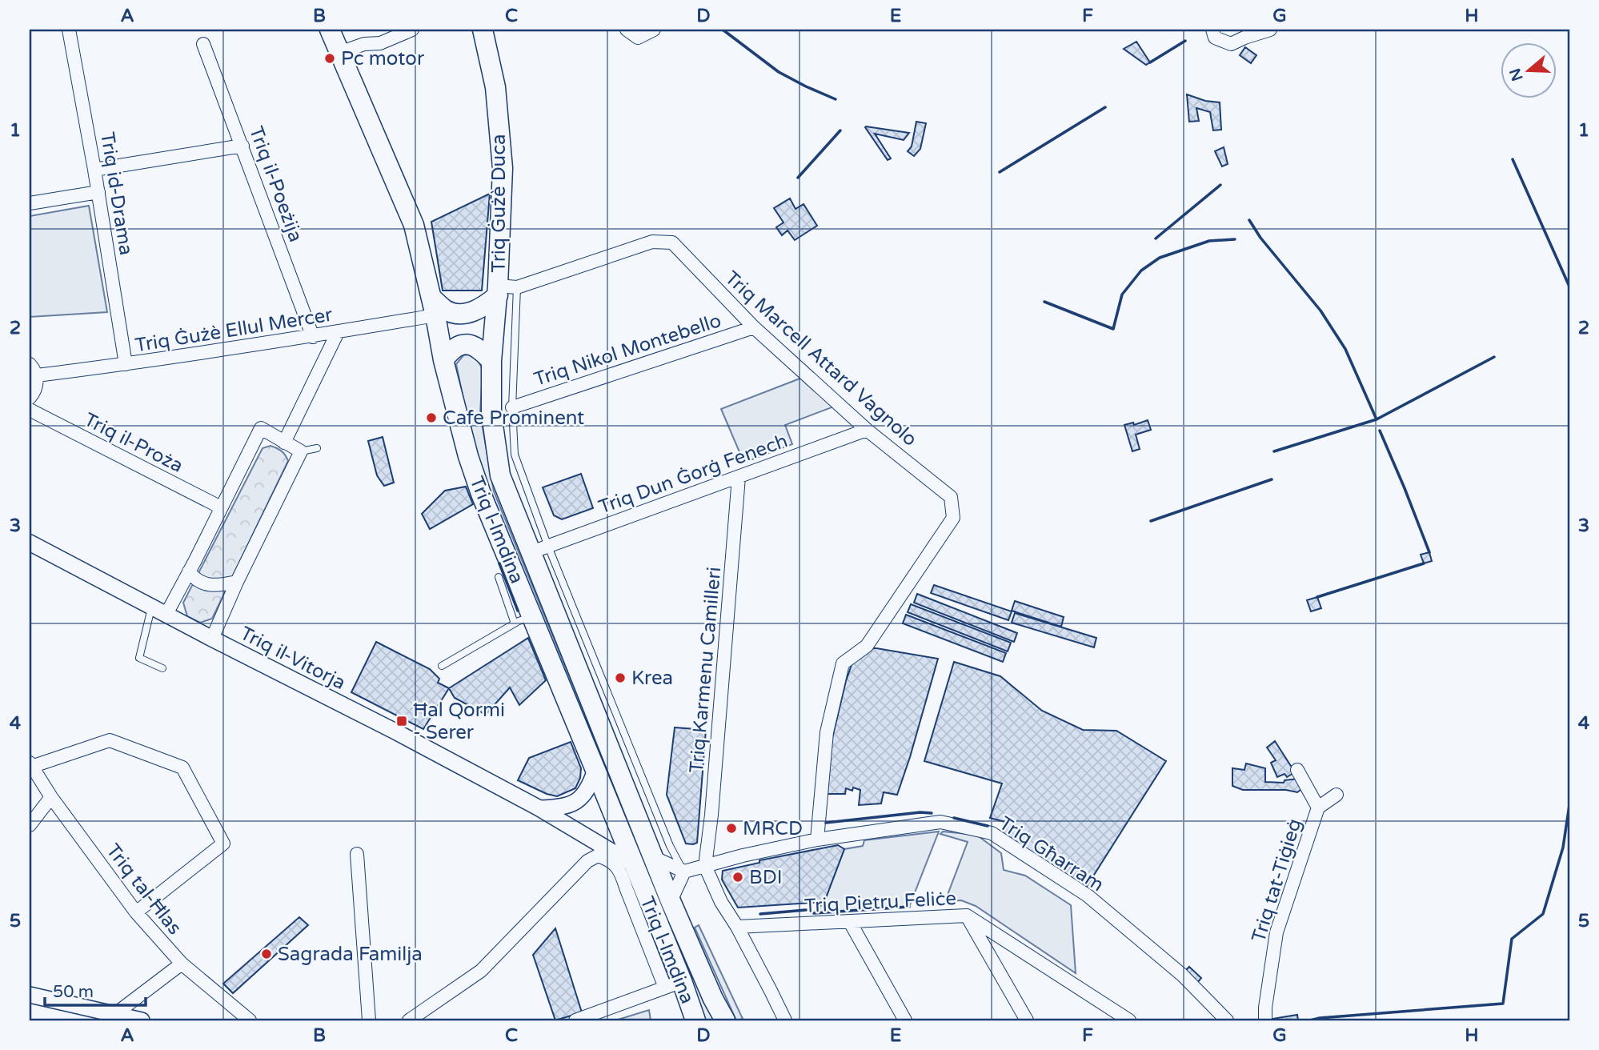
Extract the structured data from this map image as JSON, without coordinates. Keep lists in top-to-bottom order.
{
  "streets": {
    "highway": ["Triq Ġużè Duca", "Triq l-Imdina"],
    "street": [
      "Triq il-Poeżija",
      "Triq id-Drama",
      "Triq Ġużè Ellul Mercer",
      "Triq Nikol Montebello",
      "Triq Marcell Attard Vagnolo",
      "Triq il-Proża",
      "Triq Dun Ġorġ Fenech",
      "Triq il-Vitorja",
      "Triq Karmenu Camilleri",
      "Triq Għarram",
      "Triq tat-Tiġieġ",
      "Triq tal-Ħlas",
      "Triq Pietru Feliċe"
    ]
  },
  "crossings": [
    ["Triq il-Poeżija", "Triq Ġużè Ellul Mercer"],
    ["Triq id-Drama", "Triq Ġużè Ellul Mercer"],
    ["Triq Ġużè Duca", "Triq Marcell Attard Vagnolo"],
    ["Triq Ġużè Duca", "Triq l-Imdina"],
    ["Triq Ġużè Ellul Mercer", "Triq l-Imdina"],
    ["Triq Nikol Montebello", "Triq Marcell Attard Vagnolo"],
    ["Triq Nikol Montebello", "Triq l-Imdina"],
    ["Triq Marcell Attard Vagnolo", "Triq Dun Ġorġ Fenech"],
    ["Triq Marcell Attard Vagnolo", "Triq l-Imdina"],
    ["Triq Marcell Attard Vagnolo", "Triq Għarram"],
    ["Triq Dun Ġorġ Fenech", "Triq l-Imdina"],
    ["Triq Dun Ġorġ Fenech", "Triq Karmenu Camilleri"],
    ["Triq l-Imdina", "Triq il-Vitorja"],
    ["Triq l-Imdina", "Triq Għarram"],
    ["Triq Karmenu Camilleri", "Triq Għarram"]
  ],
  "places": {
    "other": [
      "Pc motor",
      "Cafe Prominent",
      "Krea",
      "MRCD",
      "BDI",
      "Sagrada Familja"
    ],
    "transit": ["Ħal Qormi - Serer"]
  },
  "scale_bar": "50 m",
  "north": "left",
  "grid": {
    "columns": [
      "A",
      "B",
      "C",
      "D",
      "E",
      "F",
      "G",
      "H"
    ],
    "rows": [
      "1",
      "2",
      "3",
      "4",
      "5"
    ]
  }
}
